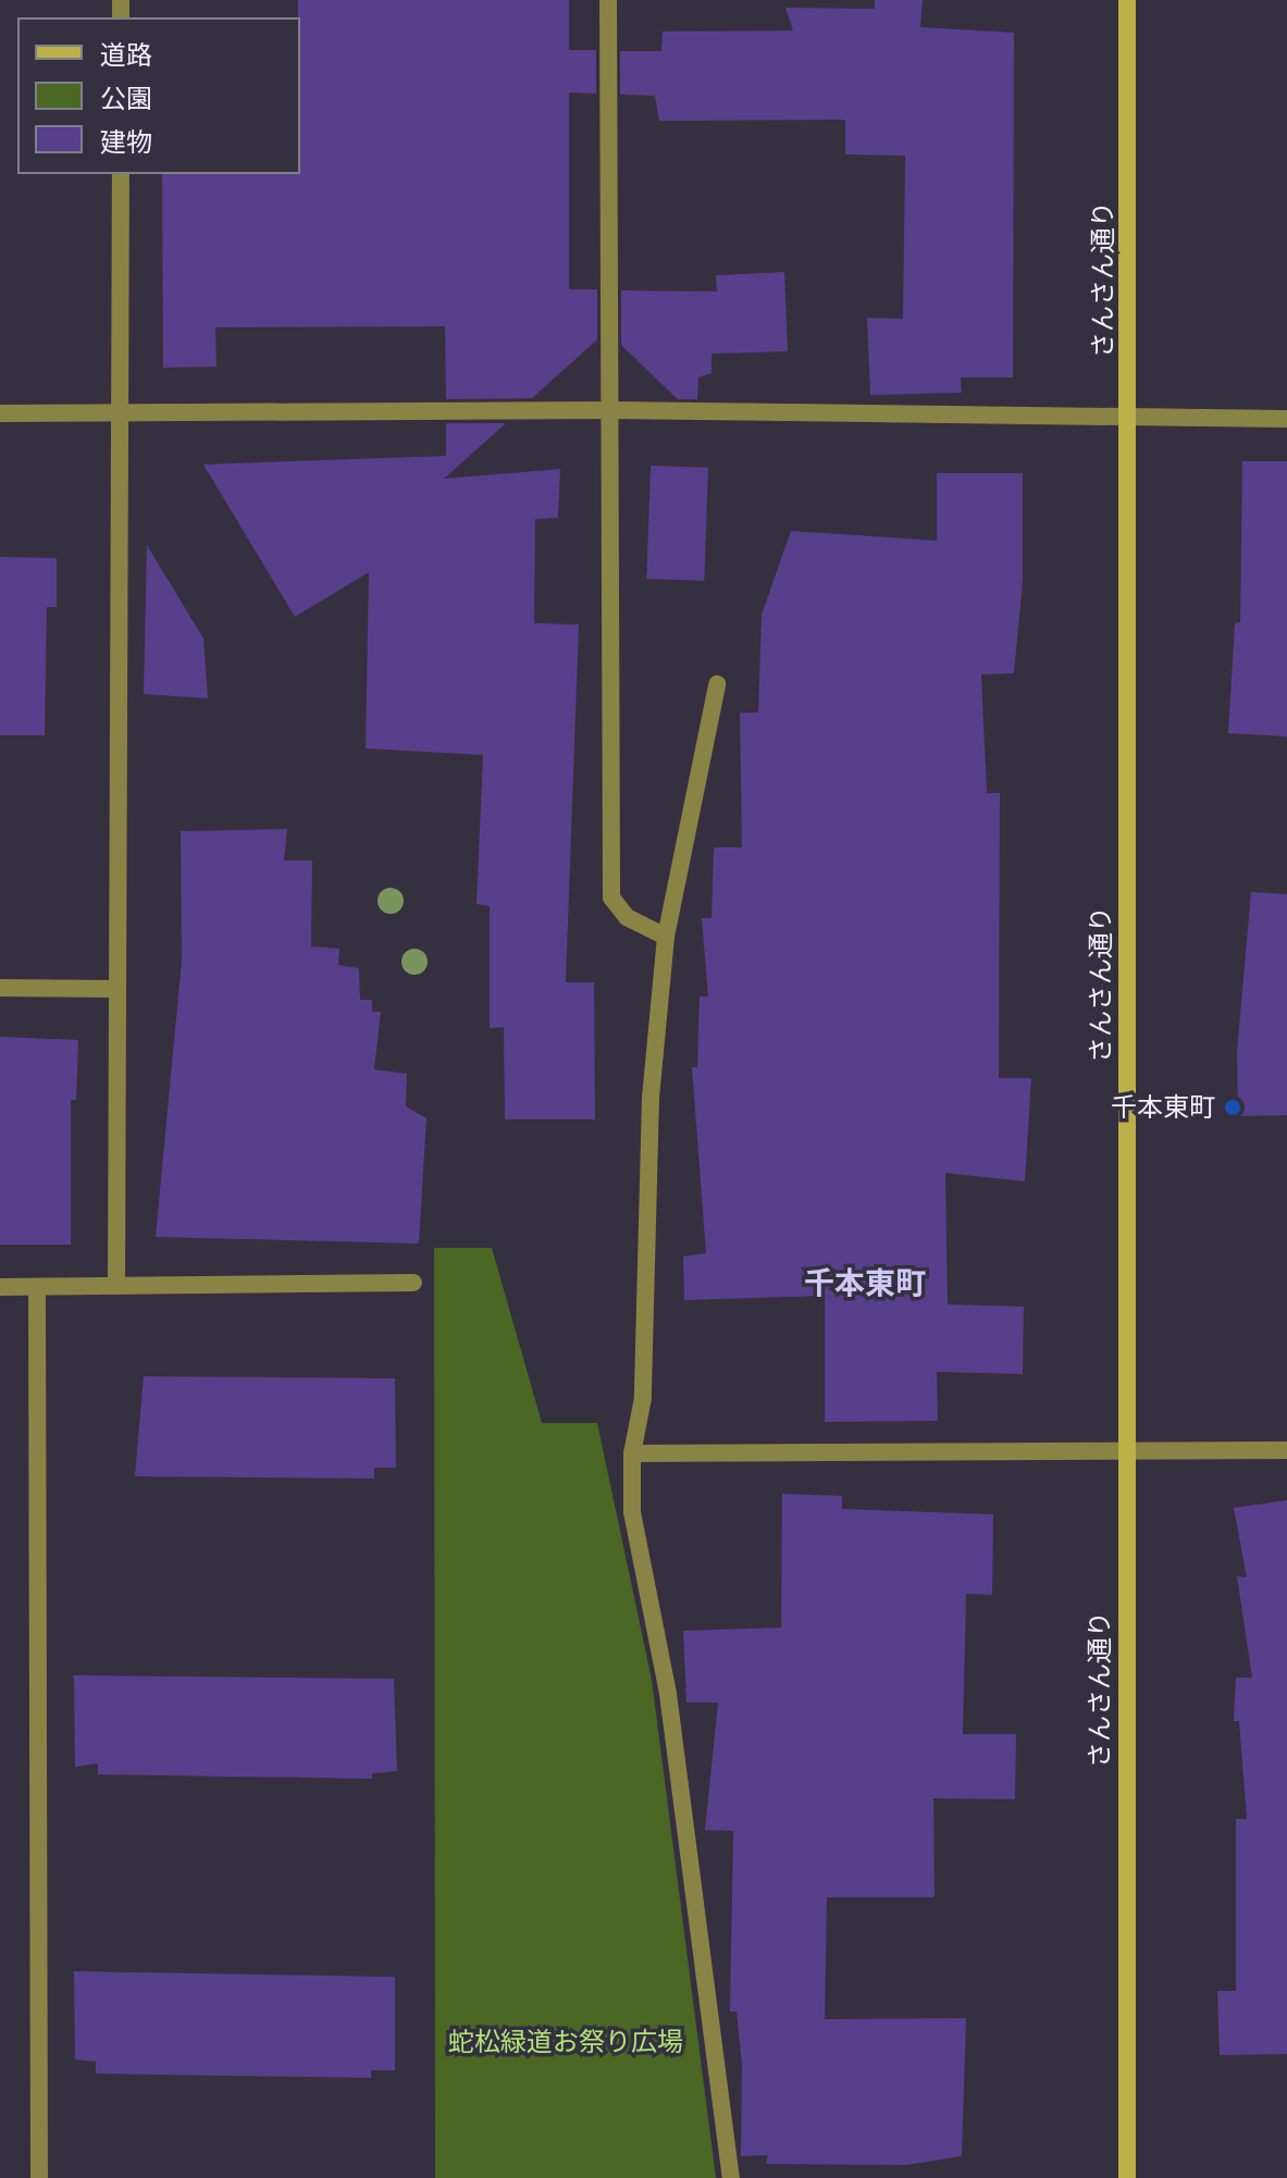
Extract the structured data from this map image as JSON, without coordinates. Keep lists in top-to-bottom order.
{
  "streets": {
    "main road": ["さんさん通り"]
  },
  "districts": ["千本東町"],
  "parks": ["蛇松緑道お祭り広場"],
  "places": ["千本東町"],
  "legend": ["道路", "公園", "建物"]
}
